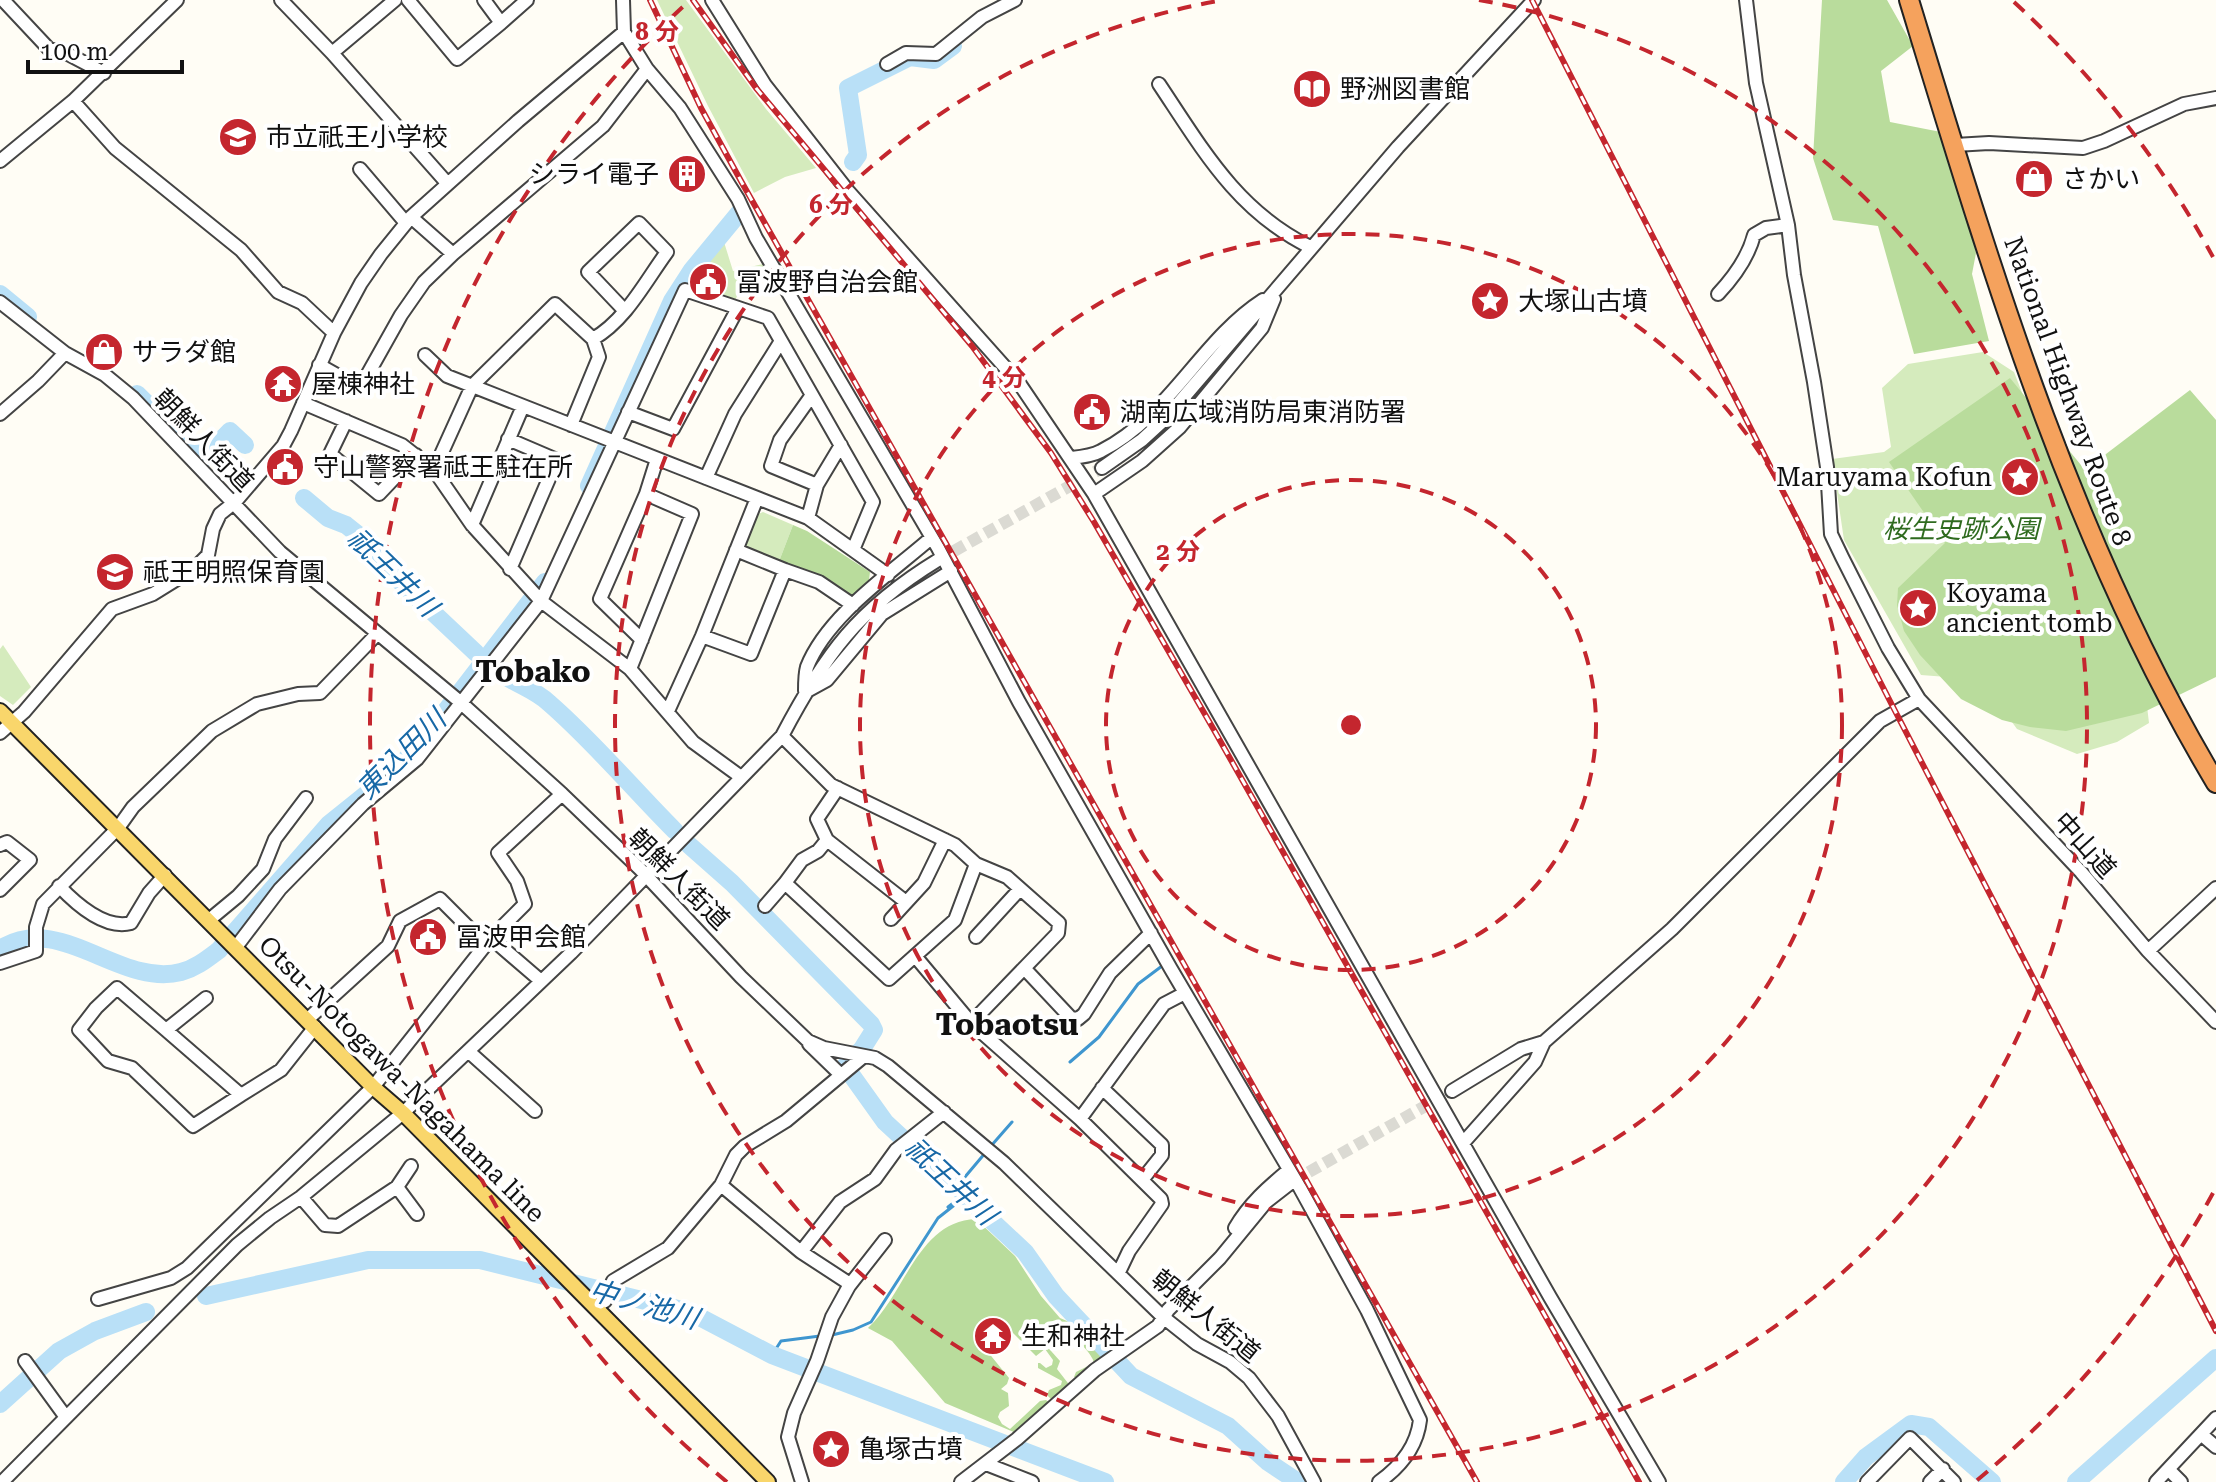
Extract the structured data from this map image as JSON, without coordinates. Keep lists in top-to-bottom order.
{
  "streets": {
    "highway": ["National Highway Route 8"],
    "main road": ["Otsu-Notogawa-Nagahama line"],
    "street": ["朝鮮人街道", "中山道"]
  },
  "districts": ["Tobako", "Tobaotsu"],
  "water": ["祇王井川", "東込田川", "中ノ池川"],
  "parks": ["桜生史跡公園"],
  "places": {
    "library": ["野洲図書館"],
    "school or university": ["市立祇王小学校", "祗王明照保育園"],
    "building": ["シライ電子"],
    "shop": ["さかい", "サラダ館"],
    "public building": [
      "冨波野自治会館",
      "湖南広域消防局東消防署",
      "守山警察署祗王駐在所",
      "冨波甲会館"
    ],
    "place": [
      "大塚山古墳",
      "Maruyama Kofun",
      "Koyama ancient tomb",
      "亀塚古墳"
    ],
    "temple": ["屋棟神社", "生和神社"]
  },
  "scale_bar": "100 m",
  "rings": [
    "8 分",
    "6 分",
    "4 分",
    "2 分"
  ]
}
